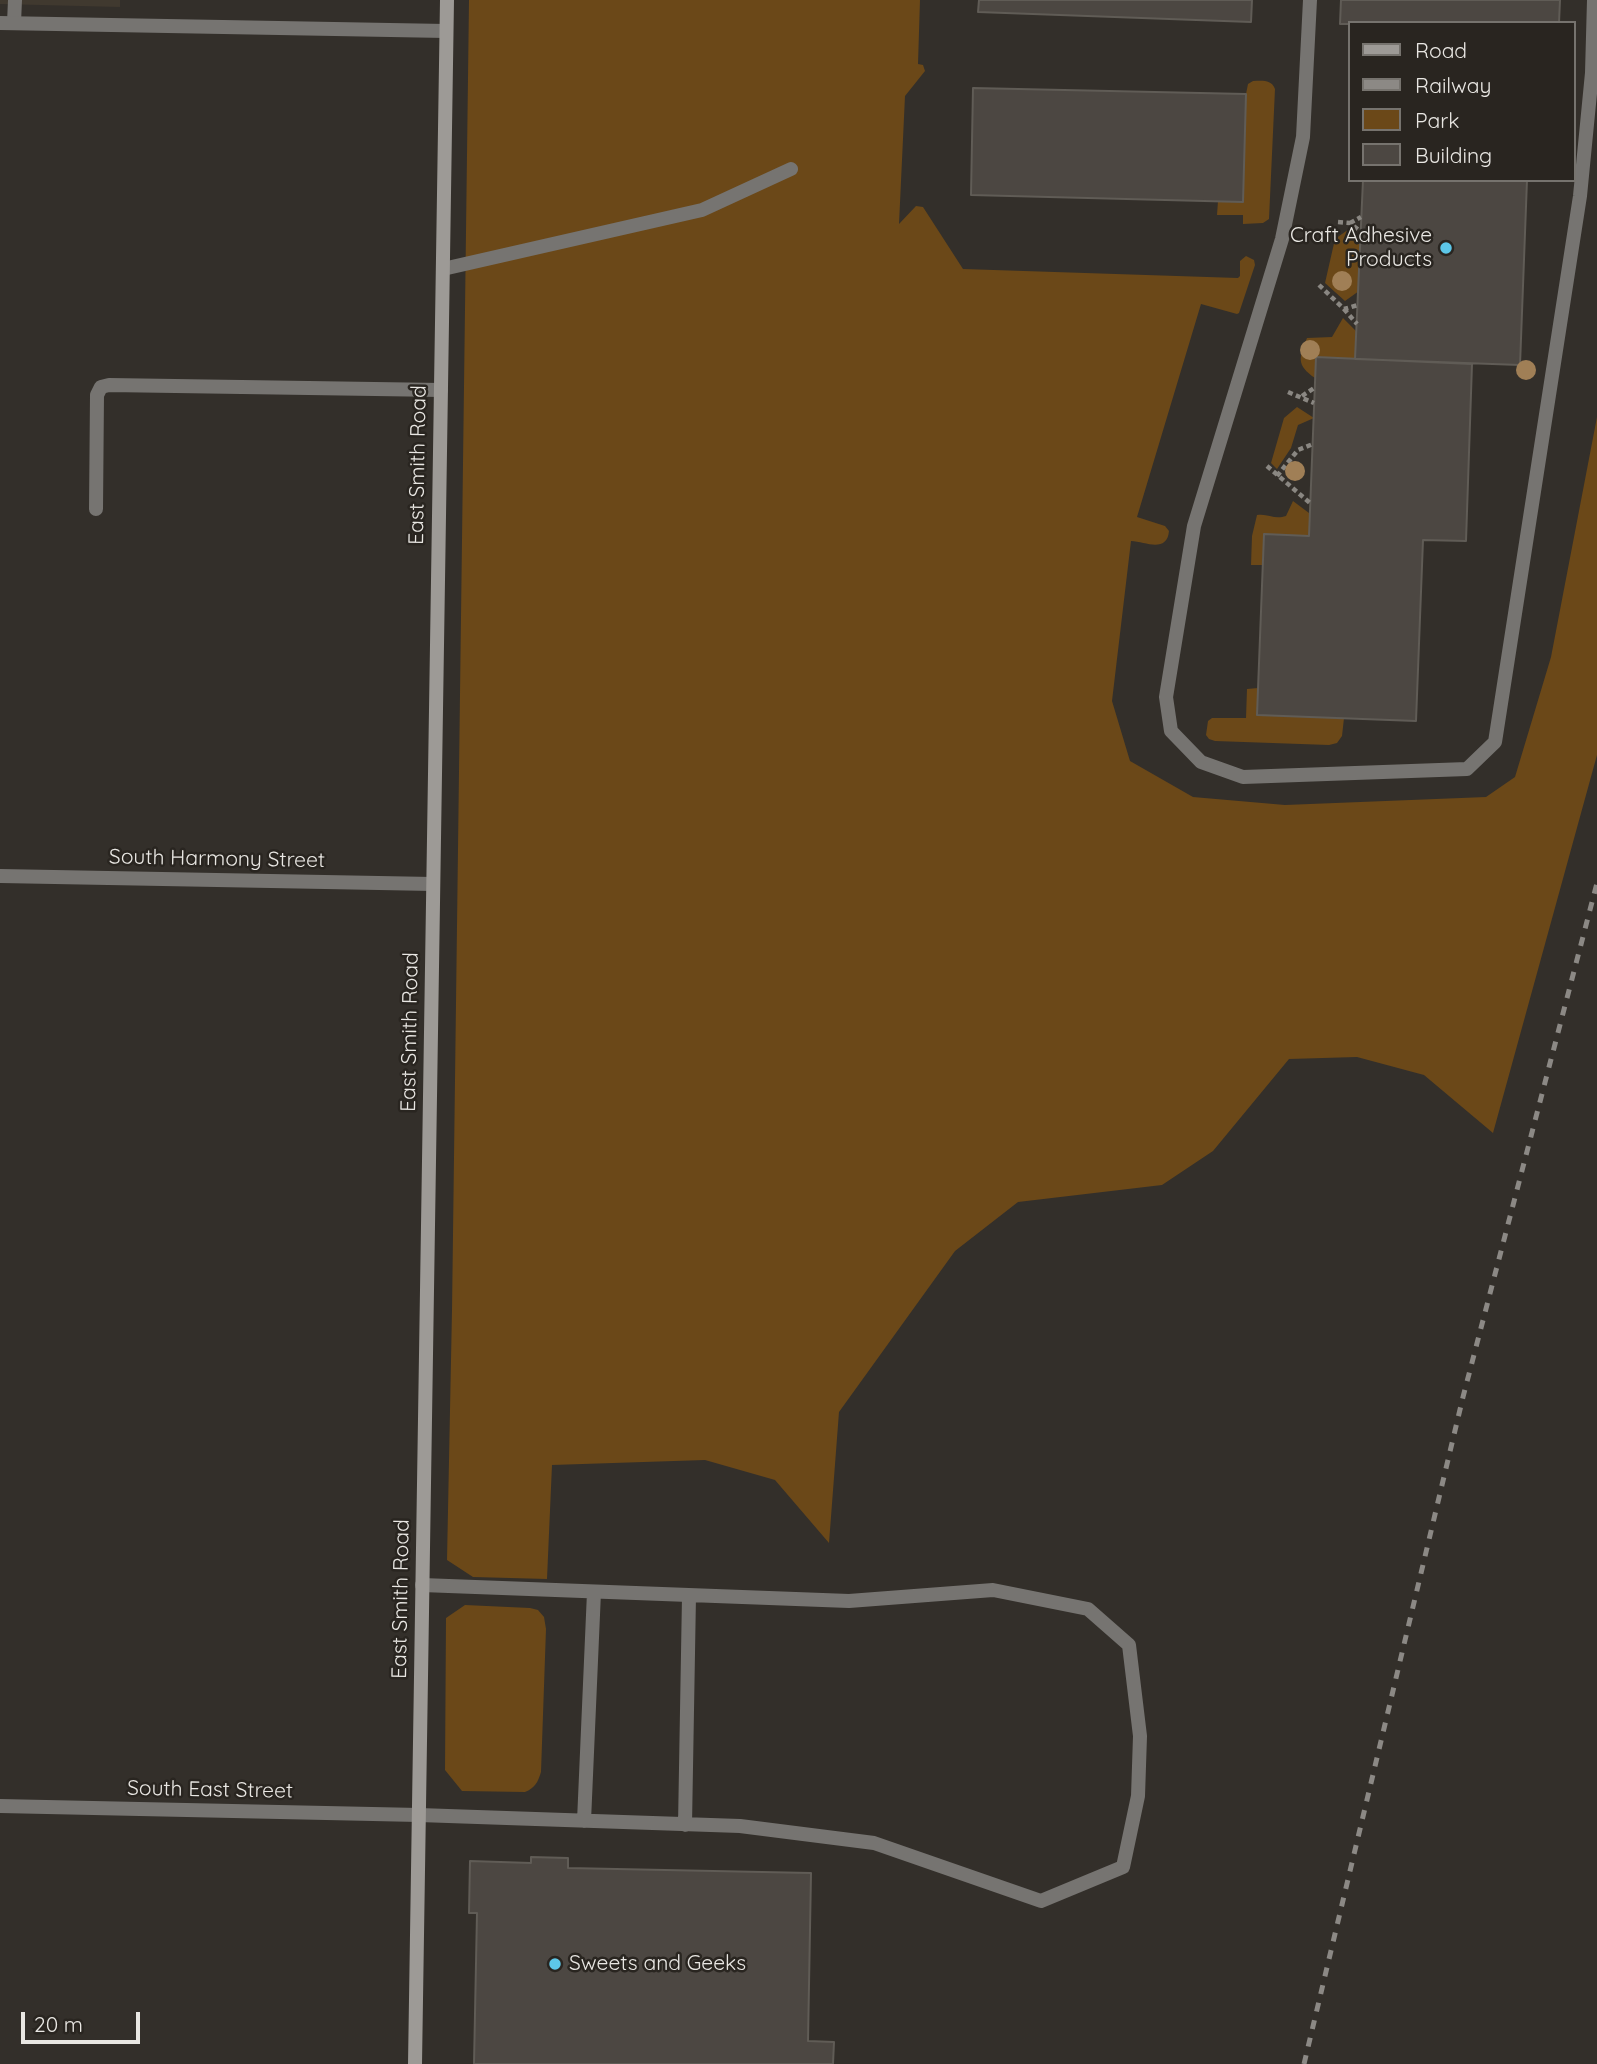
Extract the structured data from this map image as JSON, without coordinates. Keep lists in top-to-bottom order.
{
  "streets": {
    "street": ["East Smith Road", "South Harmony Street", "South East Street"]
  },
  "crossings": [
    ["East Smith Road", "South Harmony Street"],
    ["East Smith Road", "South East Street"]
  ],
  "places": ["Craft Adhesive Products", "Sweets and Geeks"],
  "legend": [
    "Road",
    "Railway",
    "Park",
    "Building"
  ],
  "scale_bar": "20 m"
}
